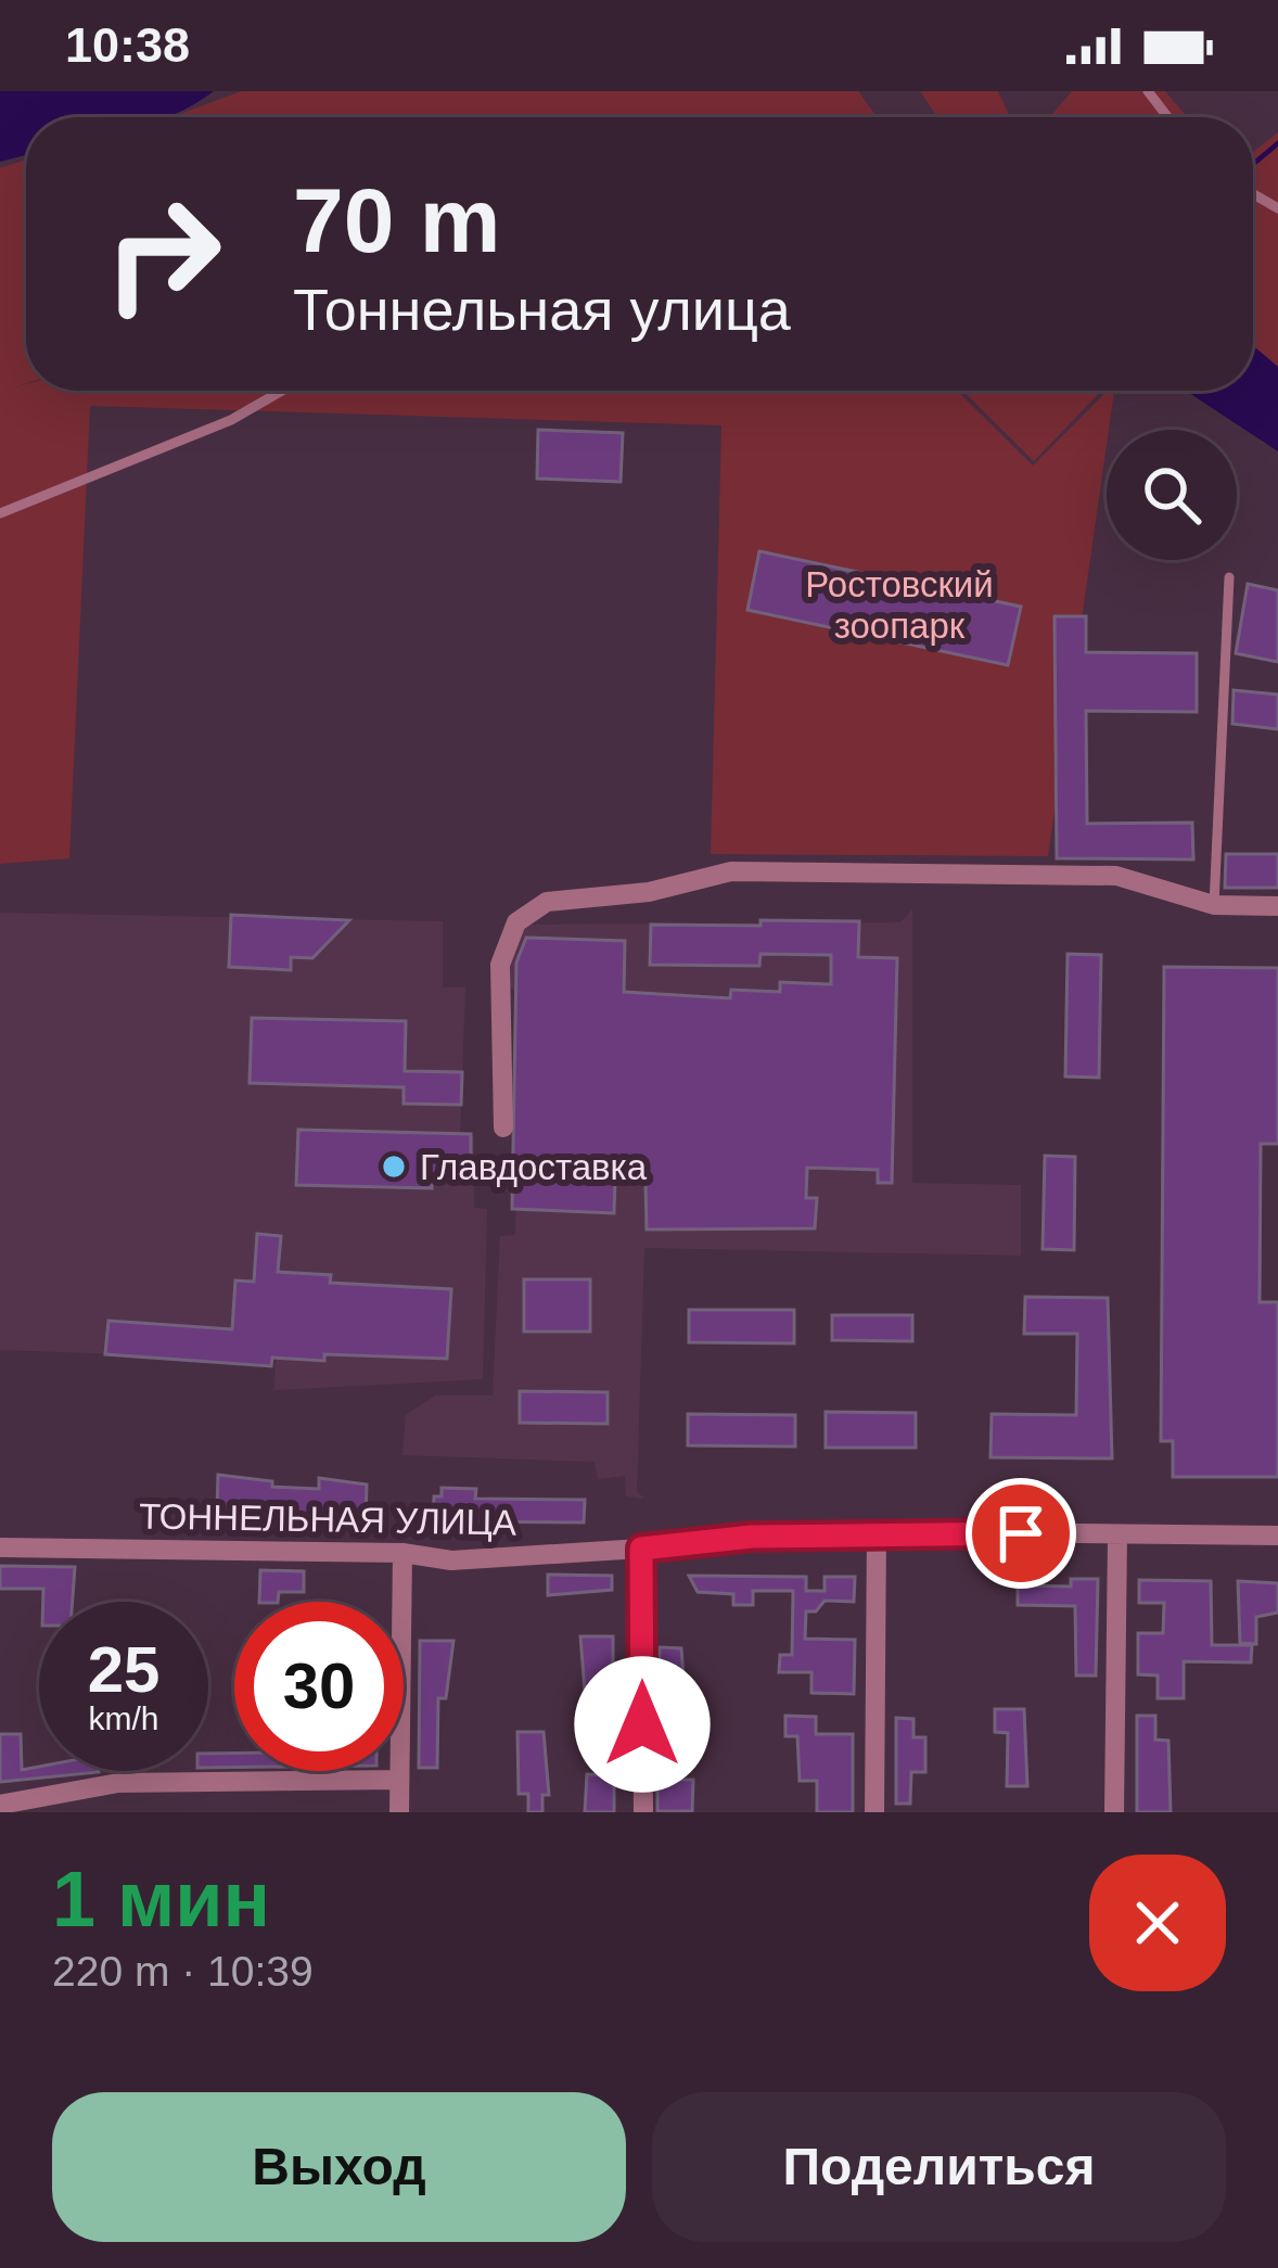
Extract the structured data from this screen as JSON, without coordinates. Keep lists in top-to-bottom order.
{
  "streets": {
    "street": ["ТОННЕЛЬНАЯ УЛИЦА"]
  },
  "parks": ["Ростовский зоопарк"],
  "places": ["Главдоставка"],
  "page": {
    "status": "10:38",
    "turn": ["70 m", "Тоннельная улица"],
    "speed": "25 km/h",
    "limit": "30",
    "heading": ["1 мин", "220 m · 10:39"],
    "buttons": ["Выход", "Поделиться"]
  }
}
